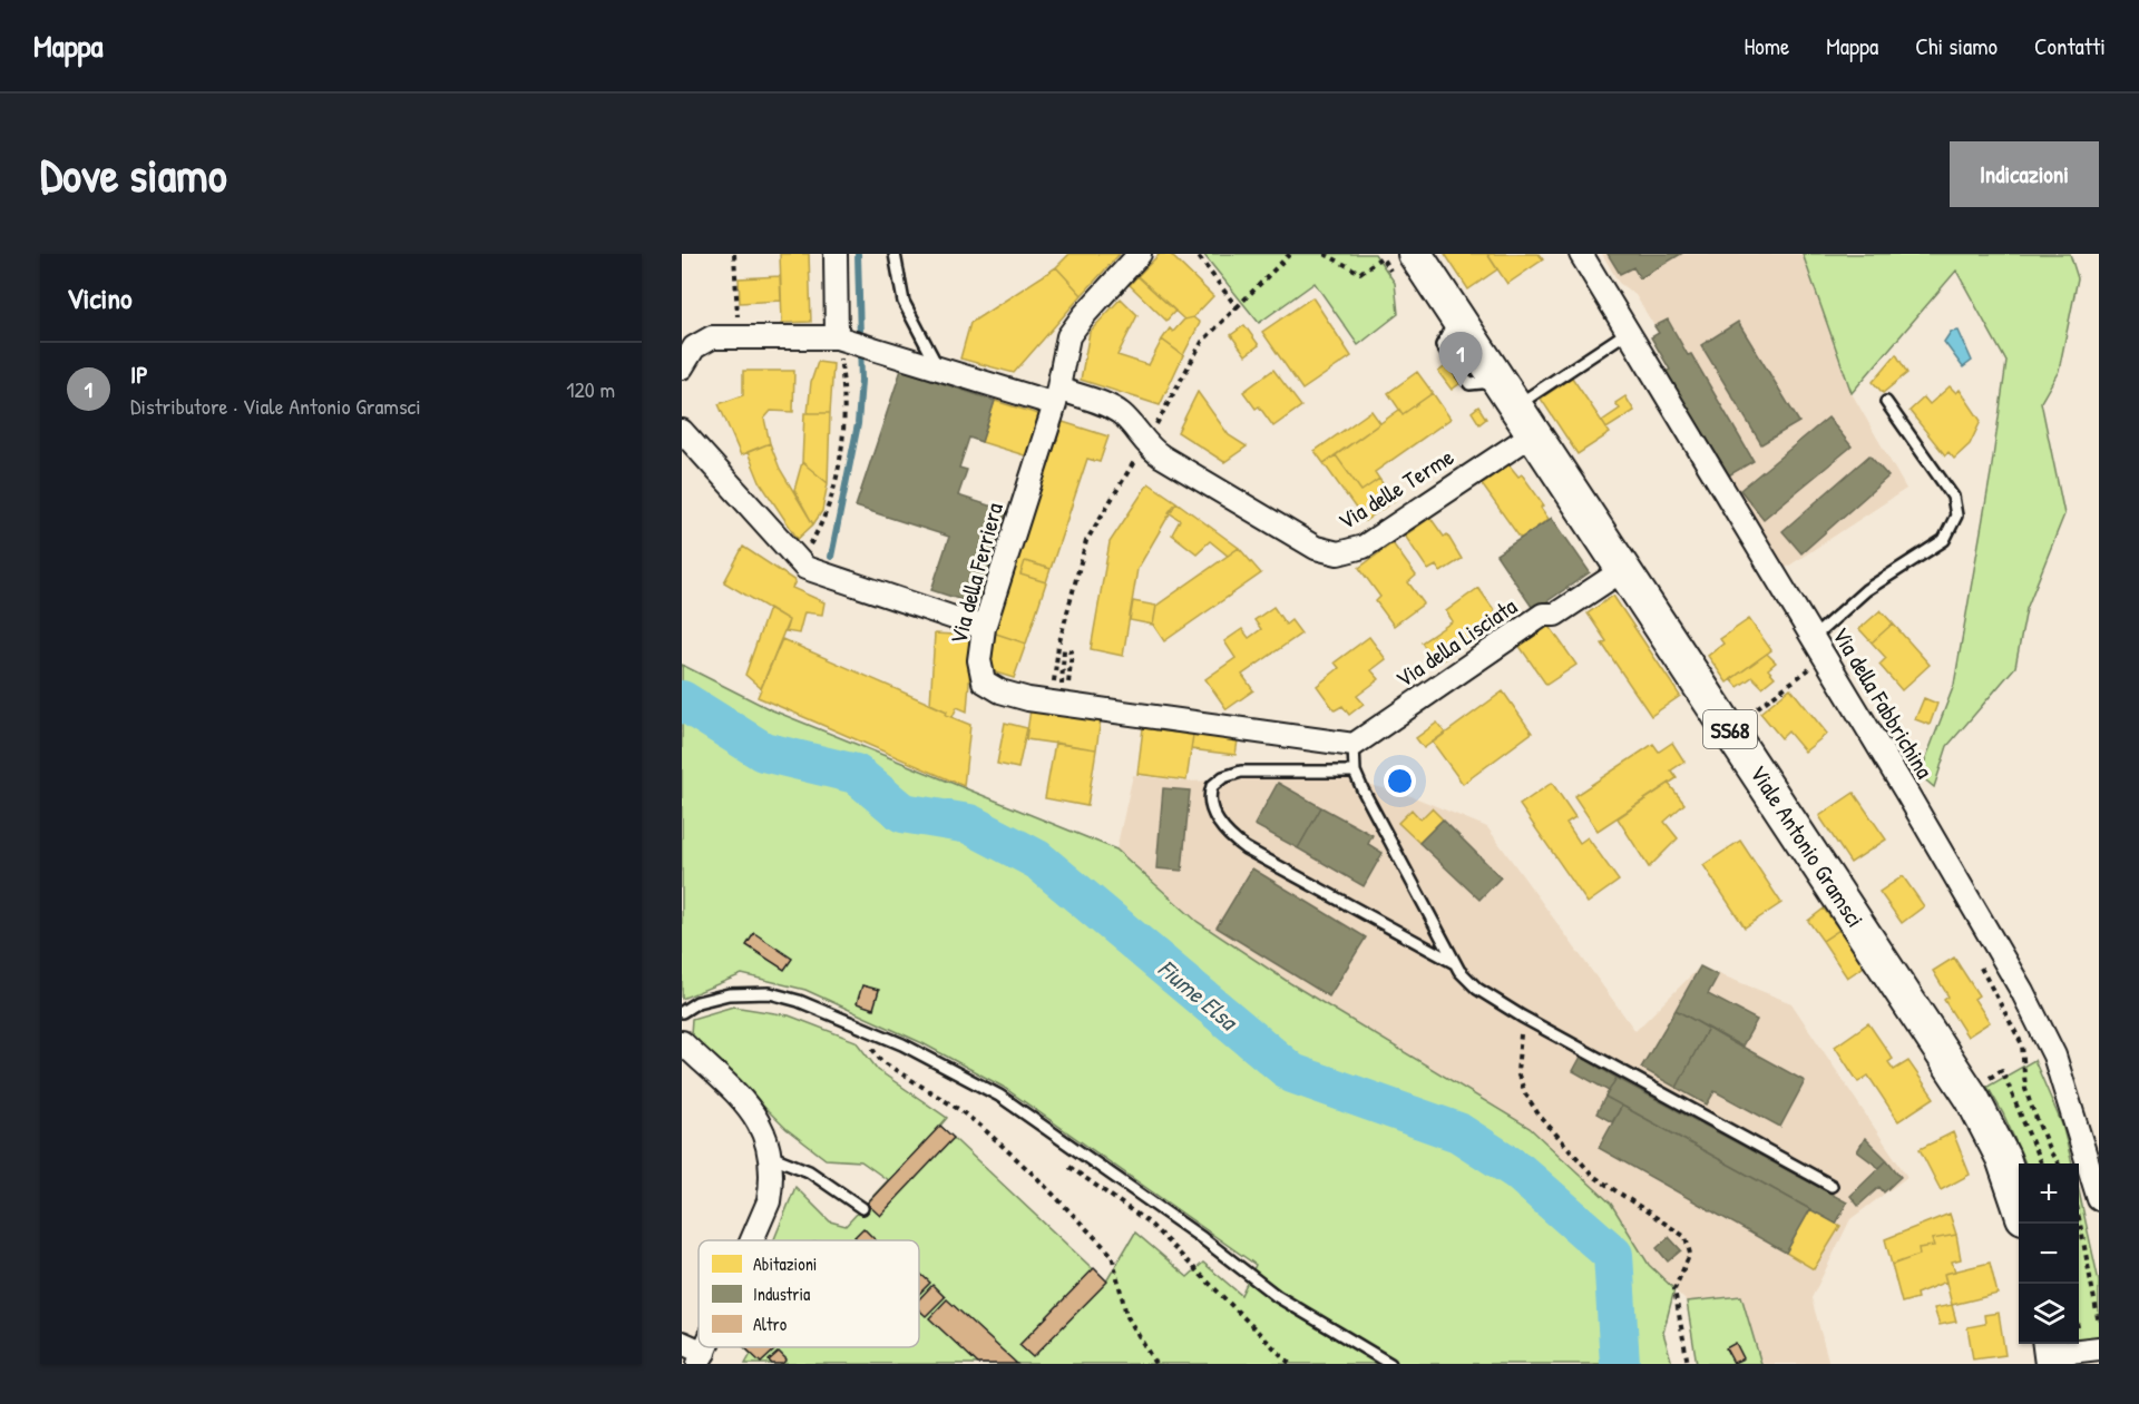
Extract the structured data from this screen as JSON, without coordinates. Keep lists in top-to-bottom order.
{
  "streets": {
    "main road": ["SS68", "Viale Antonio Gramsci"],
    "street": [
      "Via delle Terme",
      "Via della Ferriera",
      "Via della Lisciata",
      "Via della Fabbrichina"
    ]
  },
  "crossings": [
    ["Via delle Terme", "Viale Antonio Gramsci"],
    ["Via della Ferriera", "Via della Lisciata"],
    ["Via della Lisciata", "Viale Antonio Gramsci"]
  ],
  "water": ["Fiume Elsa"],
  "legend": ["Abitazioni", "Industria", "Altro"],
  "page": {
    "header": "Mappa",
    "nav": [
      "Home",
      "Mappa",
      "Chi siamo",
      "Contatti"
    ],
    "buttons": "Indicazioni",
    "title": "Dove siamo",
    "heading": "Vicino",
    "pins": "1",
    "list": [
      {
        "mark": "1",
        "name": "IP",
        "note": "Distributore · Viale Antonio Gramsci",
        "value": "120 m"
      }
    ],
    "map_buttons": ["+", "−"]
  }
}
